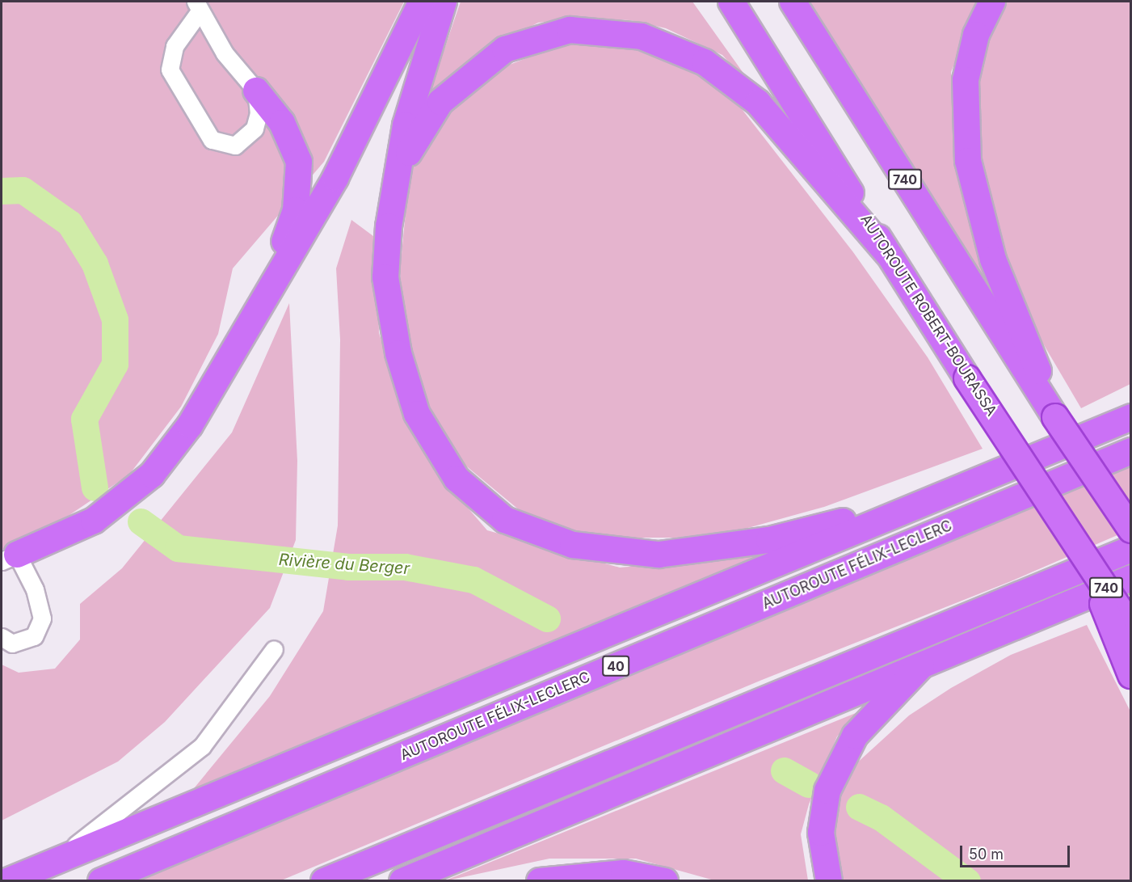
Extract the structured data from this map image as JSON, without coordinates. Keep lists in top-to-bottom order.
{
  "streets": {
    "highway": [
      "740",
      "AUTOROUTE ROBERT-BOURASSA",
      "AUTOROUTE FÉLIX-LECLERC",
      "40"
    ]
  },
  "water": ["Rivière du Berger"],
  "scale_bar": "50 m"
}
